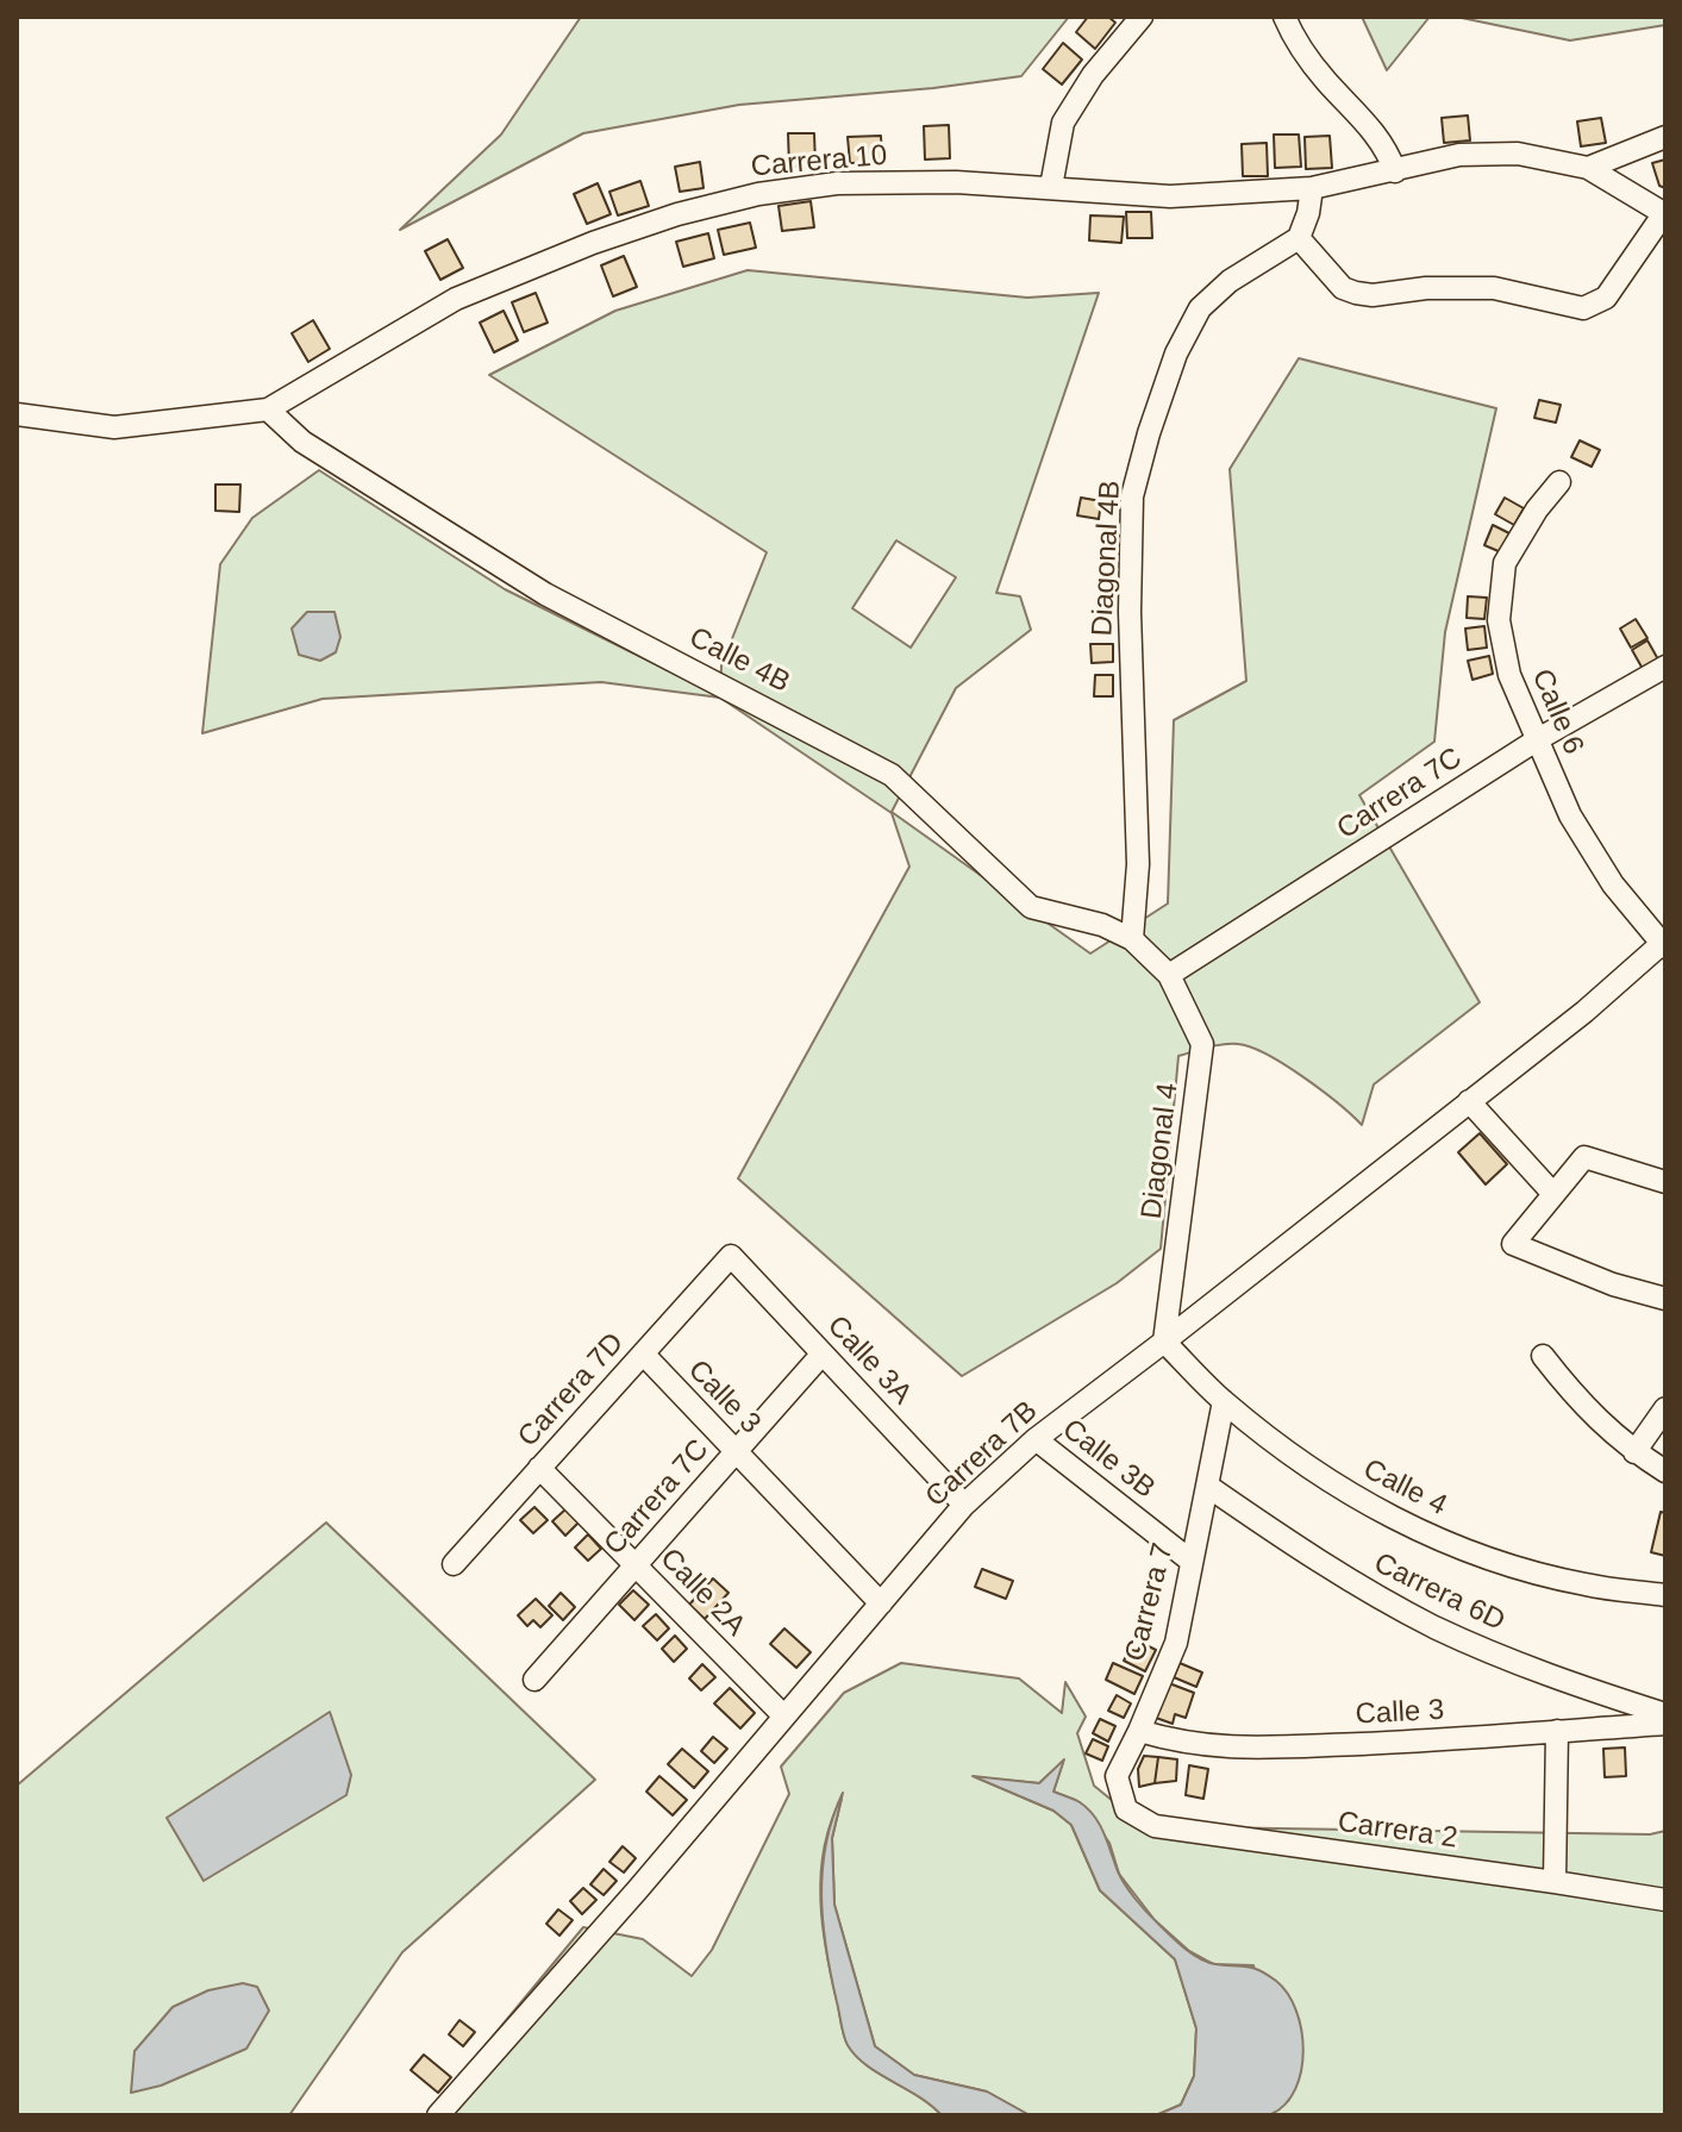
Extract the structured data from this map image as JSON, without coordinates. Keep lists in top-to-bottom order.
{
  "streets": {
    "street": [
      "Carrera 10",
      "Diagonal 4B",
      "Calle 4B",
      "Calle 6",
      "Carrera 7C",
      "Diagonal 4",
      "Calle 3A",
      "Carrera 7D",
      "Calle 3",
      "Carrera 7B",
      "Calle 3B",
      "Calle 4",
      "Calle 2A",
      "Carrera 6D",
      "Carrera 7",
      "Carrera 2"
    ]
  },
  "crossings": [
    ["Carrera 10", "Calle 4B"],
    ["Diagonal 4B", "Calle 4B"],
    ["Calle 4B", "Carrera 7C"],
    ["Calle 4B", "Diagonal 4"],
    ["Calle 6", "Carrera 7C"],
    ["Calle 6", "Carrera 7B"],
    ["Carrera 7C", "Diagonal 4"],
    ["Carrera 7C", "Calle 3A"],
    ["Carrera 7C", "Calle 3"],
    ["Carrera 7C", "Calle 2A"],
    ["Diagonal 4", "Carrera 7B"],
    ["Diagonal 4", "Calle 4"],
    ["Calle 3A", "Carrera 7D"],
    ["Calle 3A", "Carrera 7B"],
    ["Carrera 7D", "Calle 3"],
    ["Carrera 7D", "Calle 2A"],
    ["Calle 3", "Carrera 7B"],
    ["Calle 3", "Carrera 7"],
    ["Carrera 7B", "Calle 3B"],
    ["Carrera 7B", "Calle 4"],
    ["Carrera 7B", "Calle 2A"],
    ["Calle 3B", "Carrera 7"],
    ["Calle 4", "Carrera 7"],
    ["Carrera 6D", "Carrera 7"],
    ["Carrera 7", "Carrera 2"]
  ]
}
